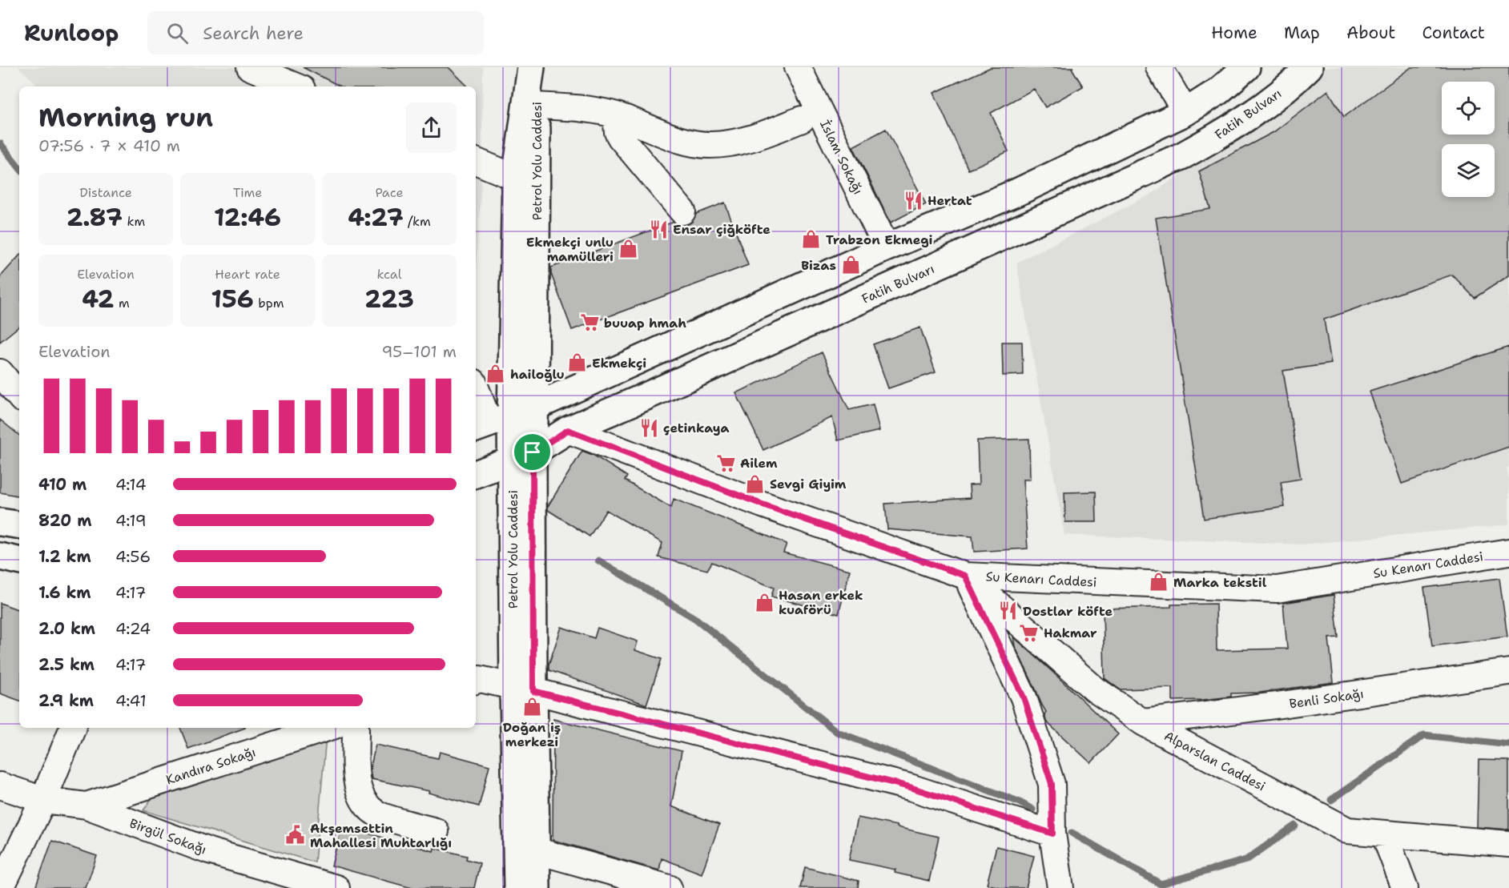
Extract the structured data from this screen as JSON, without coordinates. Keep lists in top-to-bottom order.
{
  "streets": {
    "main road": ["Fatih Bulvarı", "Petrol Yolu Caddesi"],
    "street": [
      "İslam Sokağı",
      "Su Kenarı Caddesi",
      "Benli Sokağı",
      "Alparslan Caddesi",
      "Kandıra Sokağı",
      "Birgül Sokağı"
    ]
  },
  "crossings": [
    ["Fatih Bulvarı", "Petrol Yolu Caddesi"],
    ["Fatih Bulvarı", "Su Kenarı Caddesi"],
    ["Su Kenarı Caddesi", "Alparslan Caddesi"],
    ["Benli Sokağı", "Alparslan Caddesi"],
    ["Kandıra Sokağı", "Birgül Sokağı"]
  ],
  "places": {
    "restaurant": [
      "Hertat",
      "Ensar çiğköfte",
      "çetinkaya",
      "Dostlar köfte"
    ],
    "shop": [
      "Trabzon Ekmegi",
      "Ekmekçi unlu mamülleri",
      "Bizas",
      "Ekmekçi",
      "hailoğlu",
      "Sevgi Giyim",
      "Marka tekstil",
      "Hasan erkek kuaförü",
      "Doğan iş merkezi"
    ],
    "supermarket": ["buuap hmah", "Ailem", "Hakmar"],
    "public building": ["Akşemsettin Mahallesi Muhtarlığı"]
  },
  "page": {
    "header": "Runloop",
    "search": "Search here",
    "nav": [
      "Home",
      "Map",
      "About",
      "Contact"
    ],
    "heading": ["Morning run", "07:56 · 7 × 410 m"],
    "stats": [
      ["Distance", "2.87 km"],
      ["Time", "12:46"],
      ["Pace", "4:27 /km"],
      ["Elevation", "42 m"],
      ["Heart rate", "156 bpm"],
      ["kcal", "223"]
    ],
    "chart": ["Elevation", "95–101 m"],
    "list": [
      {
        "name": "410 m",
        "note": "4:14"
      },
      {
        "name": "820 m",
        "note": "4:19"
      },
      {
        "name": "1.2 km",
        "note": "4:56"
      },
      {
        "name": "1.6 km",
        "note": "4:17"
      },
      {
        "name": "2.0 km",
        "note": "4:24"
      },
      {
        "name": "2.5 km",
        "note": "4:17"
      },
      {
        "name": "2.9 km",
        "note": "4:41"
      }
    ]
  }
}
